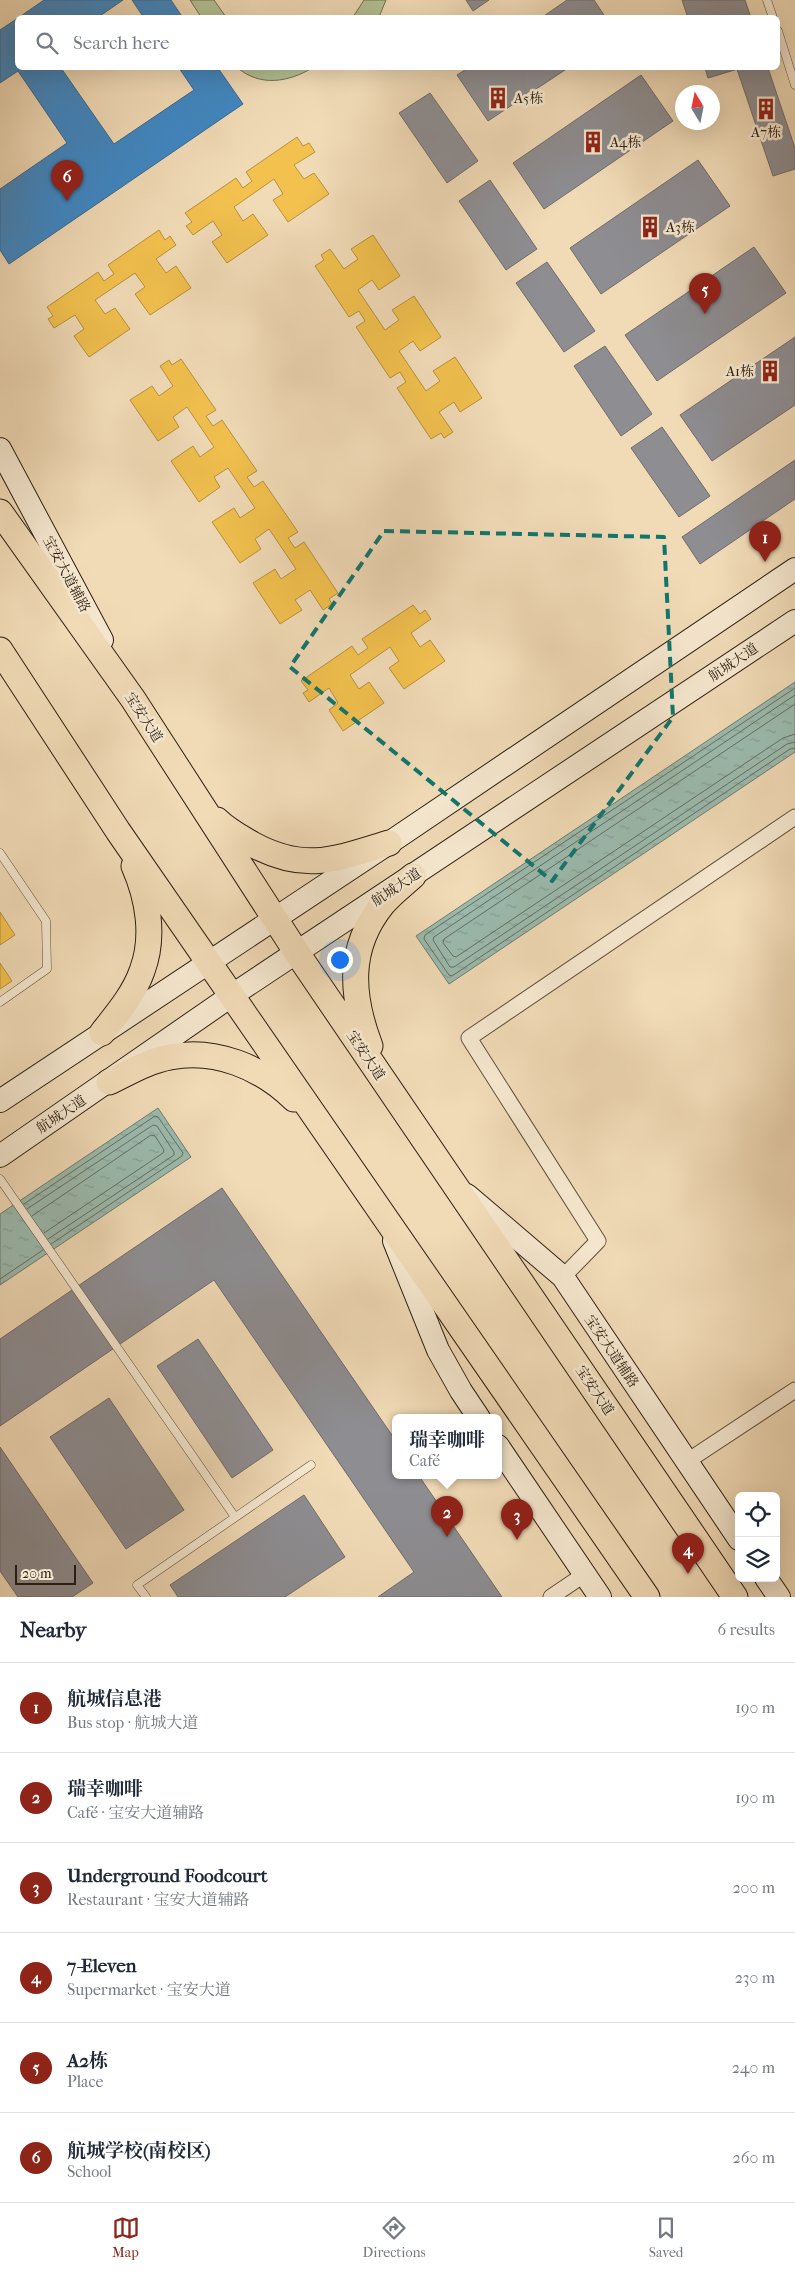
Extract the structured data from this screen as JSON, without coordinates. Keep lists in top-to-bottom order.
{
  "streets": {
    "main road": ["宝安大道辅路", "航城大道", "宝安大道"]
  },
  "crossings": [
    ["宝安大道辅路", "宝安大道"],
    ["航城大道", "宝安大道"]
  ],
  "places": {
    "building": [
      "A5栋",
      "A7栋",
      "A4栋",
      "A3栋",
      "A1栋"
    ]
  },
  "scale_bar": "20 m",
  "north": "top",
  "page": {
    "search": "Search here",
    "pins": [
      "6",
      "5",
      "1",
      "2",
      "3",
      "4"
    ],
    "popup": ["瑞幸咖啡", "Café"],
    "scale": "20 m",
    "heading": ["Nearby", "6 results"],
    "list": [
      {
        "mark": "1",
        "name": "航城信息港",
        "note": "Bus stop · 航城大道",
        "value": "190 m"
      },
      {
        "mark": "2",
        "name": "瑞幸咖啡",
        "note": "Café · 宝安大道辅路",
        "value": "190 m"
      },
      {
        "mark": "3",
        "name": "Underground Foodcourt",
        "note": "Restaurant · 宝安大道辅路",
        "value": "200 m"
      },
      {
        "mark": "4",
        "name": "7-Eleven",
        "note": "Supermarket · 宝安大道",
        "value": "230 m"
      },
      {
        "mark": "5",
        "name": "A2栋",
        "note": "Place",
        "value": "240 m"
      },
      {
        "mark": "6",
        "name": "航城学校(南校区)",
        "note": "School",
        "value": "260 m"
      }
    ],
    "nav": ["Map", "Directions", "Saved"]
  }
}
